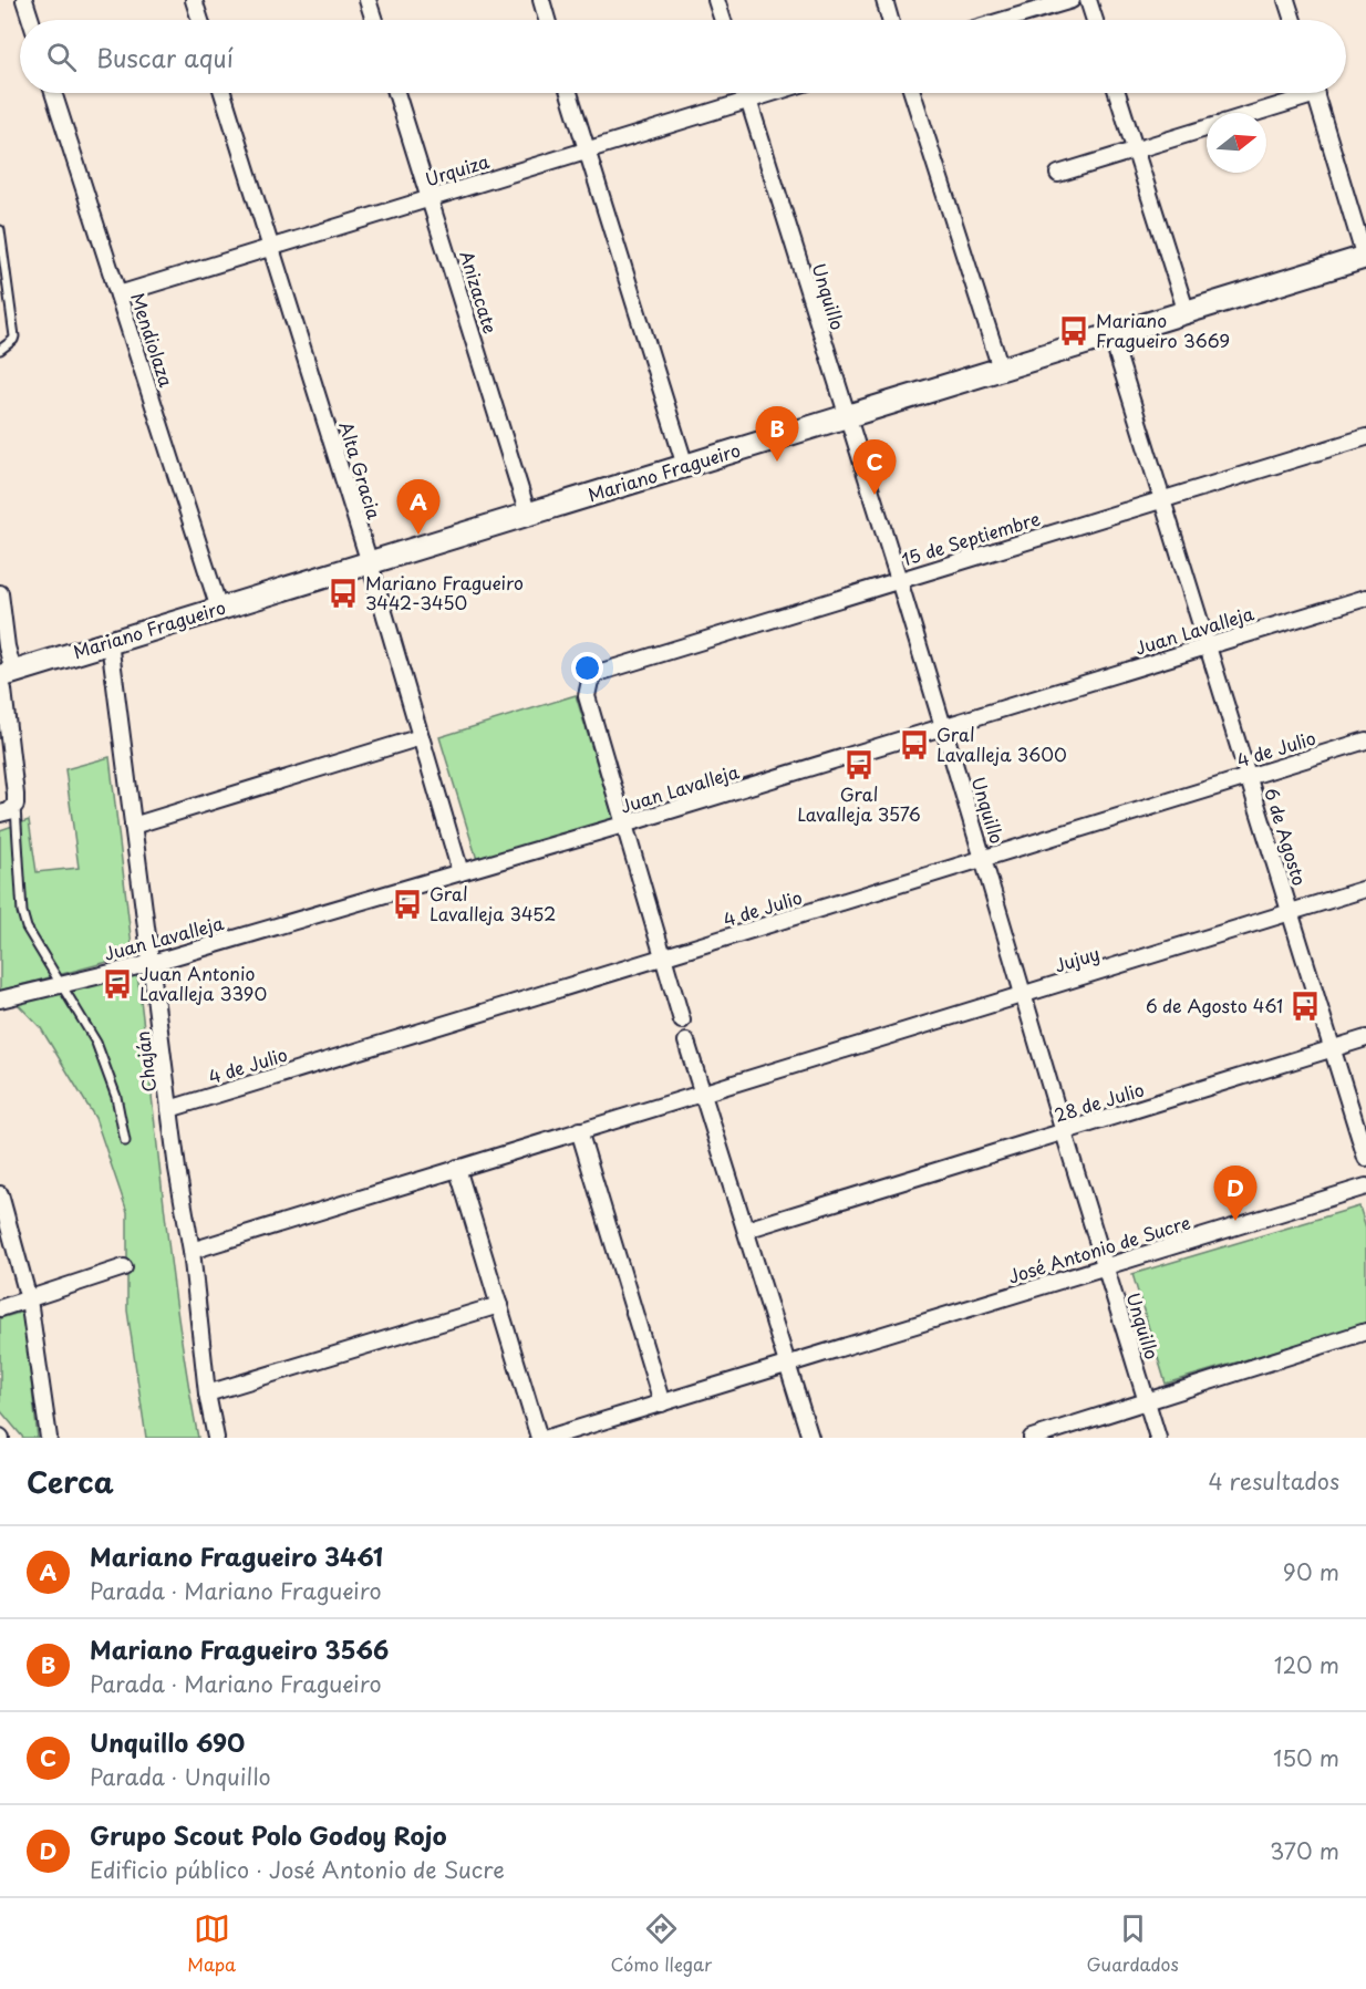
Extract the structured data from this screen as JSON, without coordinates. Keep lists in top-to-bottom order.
{
  "streets": {
    "main road": ["Mariano Fragueiro"],
    "street": [
      "Urquiza",
      "Anizacate",
      "Unquillo",
      "Mendiolaza",
      "Alta Gracia",
      "15 de Septiembre",
      "Juan Lavalleja",
      "4 de Julio",
      "6 de Agosto",
      "Jujuy",
      "Chaján",
      "28 de Julio",
      "José Antonio de Sucre"
    ]
  },
  "crossings": [
    ["Urquiza", "Anizacate"],
    ["Urquiza", "Unquillo"],
    ["Urquiza", "Mendiolaza"],
    ["Urquiza", "Alta Gracia"],
    ["Anizacate", "Mariano Fragueiro"],
    ["Unquillo", "Mariano Fragueiro"],
    ["Unquillo", "15 de Septiembre"],
    ["Unquillo", "Juan Lavalleja"],
    ["Unquillo", "4 de Julio"],
    ["Unquillo", "Jujuy"],
    ["Unquillo", "28 de Julio"],
    ["Unquillo", "José Antonio de Sucre"],
    ["Mendiolaza", "Mariano Fragueiro"],
    ["Alta Gracia", "Mariano Fragueiro"],
    ["Alta Gracia", "Juan Lavalleja"],
    ["Mariano Fragueiro", "6 de Agosto"],
    ["Mariano Fragueiro", "Chaján"],
    ["15 de Septiembre", "Juan Lavalleja"],
    ["15 de Septiembre", "6 de Agosto"],
    ["Juan Lavalleja", "6 de Agosto"],
    ["Juan Lavalleja", "Chaján"],
    ["4 de Julio", "6 de Agosto"],
    ["4 de Julio", "Chaján"],
    ["6 de Agosto", "Jujuy"],
    ["6 de Agosto", "28 de Julio"],
    ["Jujuy", "Chaján"]
  ],
  "places": {
    "bus stop": [
      "Mariano Fragueiro 3669",
      "Mariano Fragueiro 3442-3450",
      "Gral Lavalleja 3600",
      "Gral Lavalleja 3576",
      "Gral Lavalleja 3452",
      "Juan Antonio Lavalleja 3390",
      "6 de Agosto 461"
    ]
  },
  "north": "right",
  "page": {
    "search": "Buscar aquí",
    "pins": [
      "B",
      "C",
      "A",
      "D"
    ],
    "heading": ["Cerca", "4 resultados"],
    "list": [
      {
        "mark": "A",
        "name": "Mariano Fragueiro 3461",
        "note": "Parada · Mariano Fragueiro",
        "value": "90 m"
      },
      {
        "mark": "B",
        "name": "Mariano Fragueiro 3566",
        "note": "Parada · Mariano Fragueiro",
        "value": "120 m"
      },
      {
        "mark": "C",
        "name": "Unquillo 690",
        "note": "Parada · Unquillo",
        "value": "150 m"
      },
      {
        "mark": "D",
        "name": "Grupo Scout Polo Godoy Rojo",
        "note": "Edificio público · José Antonio de Sucre",
        "value": "370 m"
      }
    ],
    "nav": ["Mapa", "Cómo llegar", "Guardados"]
  }
}
